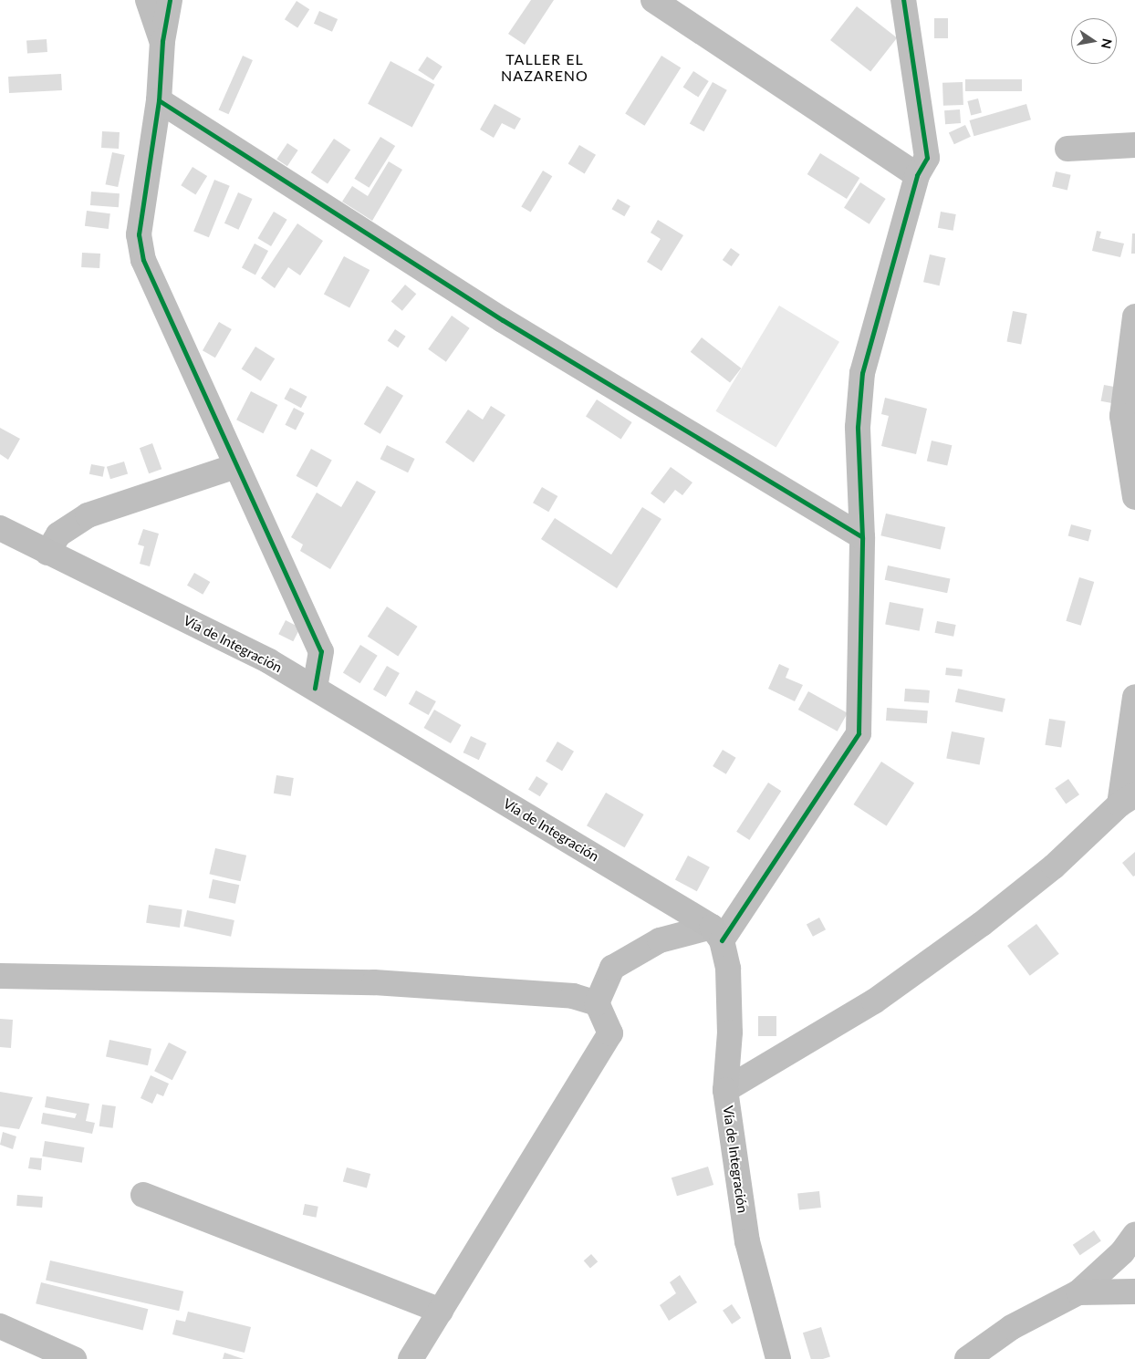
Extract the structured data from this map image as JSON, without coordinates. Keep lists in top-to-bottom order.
{
  "streets": {
    "main road": ["Vía de Integración"]
  },
  "districts": ["TALLER EL NAZARENO"],
  "north": "right"
}
